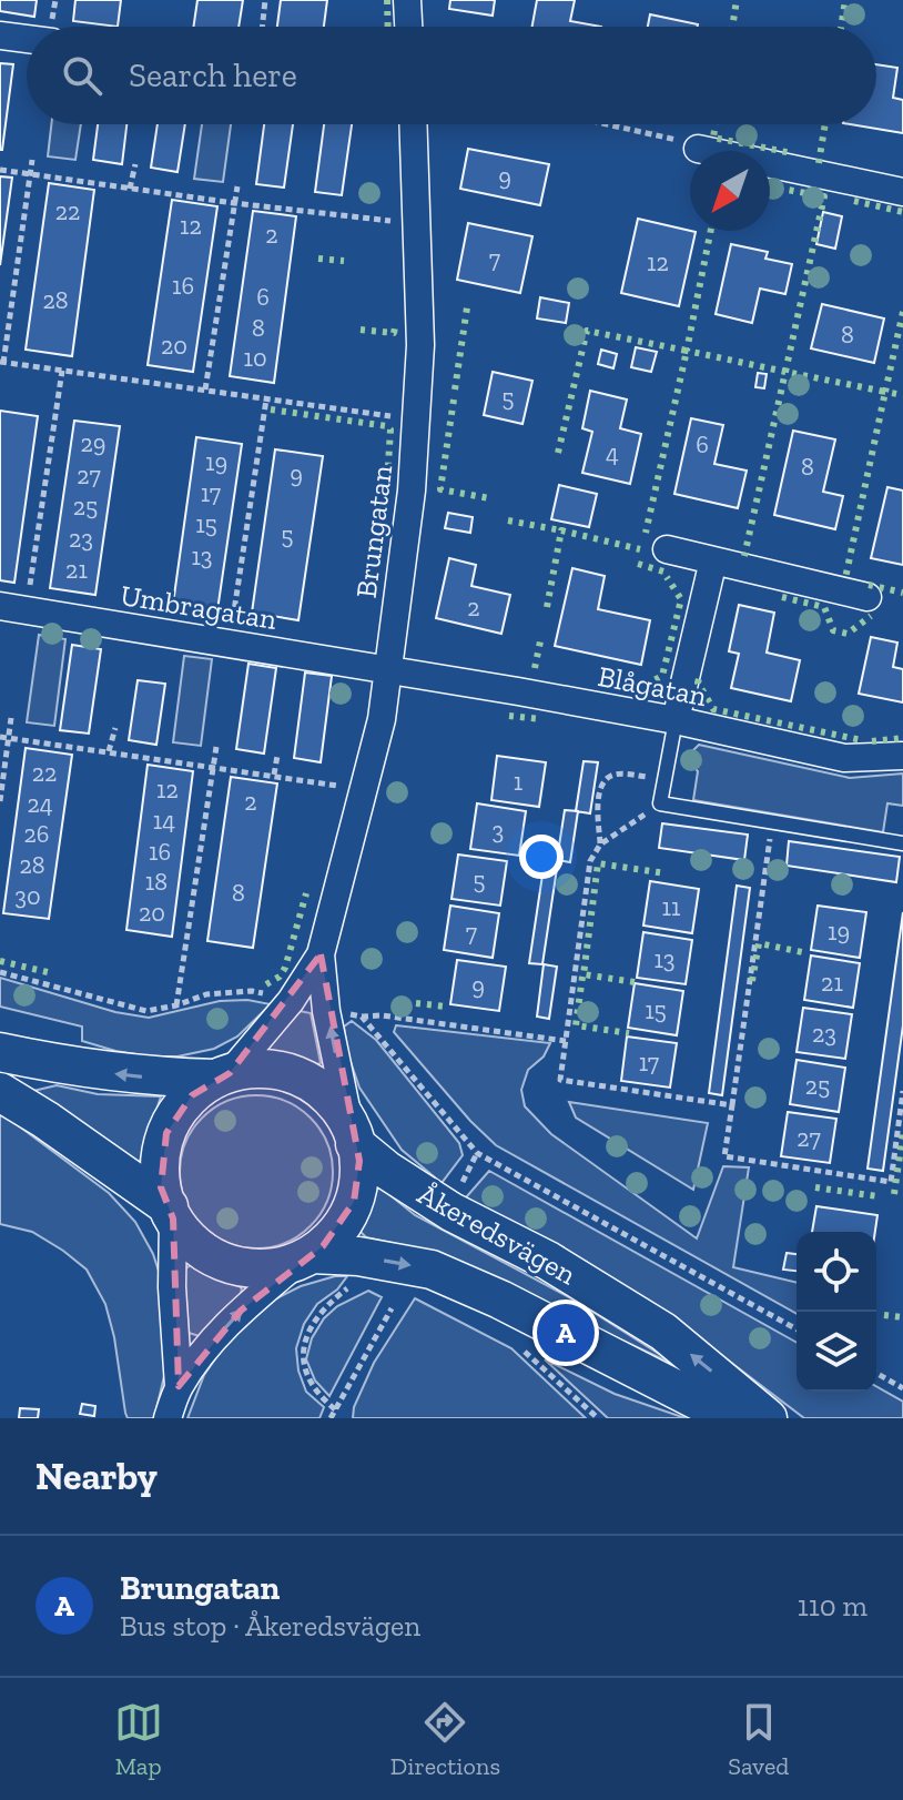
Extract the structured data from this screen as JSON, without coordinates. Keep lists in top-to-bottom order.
{
  "streets": {
    "street": [
      "Brungatan",
      "Umbragatan",
      "Blågatan",
      "Åkeredsvägen"
    ]
  },
  "crossings": [
    ["Brungatan", "Umbragatan"],
    ["Brungatan", "Blågatan"],
    ["Brungatan", "Åkeredsvägen"],
    ["Umbragatan", "Blågatan"]
  ],
  "house_numbers": [
    "9",
    "22",
    "12",
    "2",
    "7",
    "12",
    "16",
    "6",
    "28",
    "8",
    "8",
    "20",
    "10",
    "5",
    "29",
    "6",
    "4",
    "19",
    "8",
    "9",
    "27",
    "17",
    "25",
    "15",
    "5",
    "23",
    "13",
    "21",
    "2",
    "22",
    "1",
    "12",
    "2",
    "24",
    "14",
    "3",
    "26",
    "16",
    "28",
    "5",
    "18",
    "8",
    "30",
    "11",
    "20",
    "19",
    "7",
    "13",
    "21",
    "9",
    "15",
    "23",
    "17",
    "25",
    "27"
  ],
  "north": "bottom left",
  "page": {
    "search": "Search here",
    "pins": "A",
    "heading": "Nearby",
    "list": [
      {
        "mark": "A",
        "name": "Brungatan",
        "note": "Bus stop · Åkeredsvägen",
        "value": "110 m"
      }
    ],
    "nav": ["Map", "Directions", "Saved"]
  }
}
